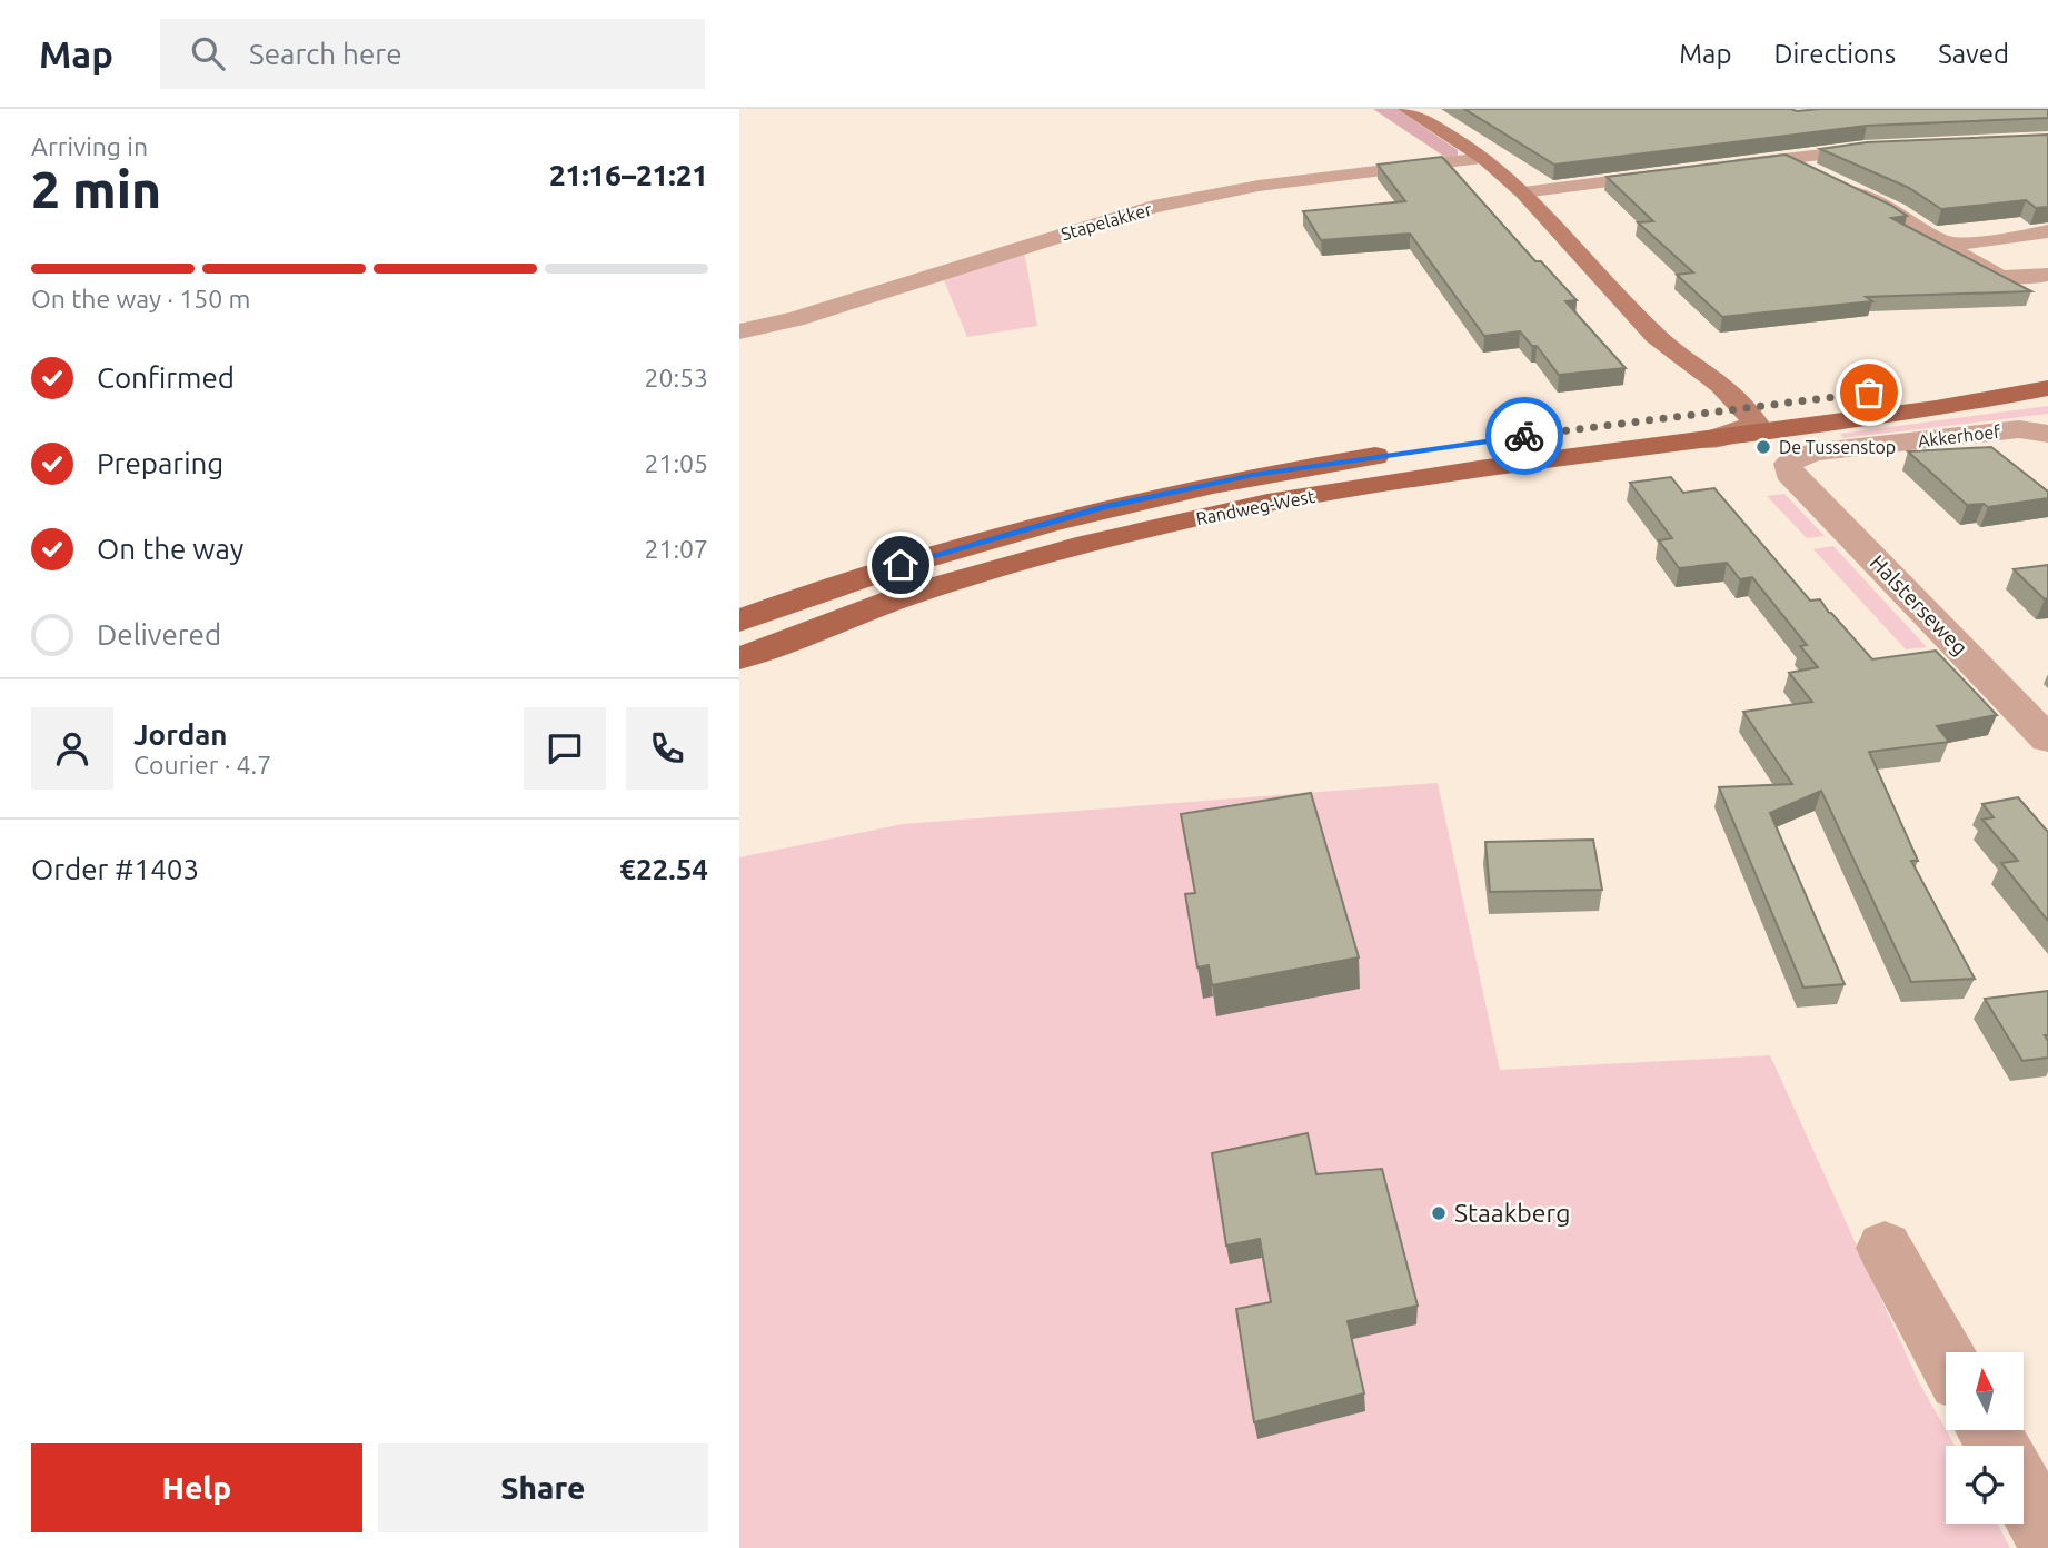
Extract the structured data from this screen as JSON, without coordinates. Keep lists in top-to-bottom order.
{
  "streets": {
    "main road": ["Randweg-West"],
    "street": ["Stapelakker", "Akkerhoef", "Halsterseweg"]
  },
  "crossings": [
    ["Akkerhoef", "Halsterseweg"]
  ],
  "places": ["De Tussenstop", "Staakberg"],
  "north": "top",
  "page": {
    "header": "Map",
    "search": "Search here",
    "nav": ["Map", "Directions", "Saved"],
    "heading": ["2 min", "Arriving in", "21:16–21:21"],
    "panel": [
      "Jordan",
      "Courier · 4.7",
      "Order #1403",
      "€22.54"
    ],
    "bar": "On the way · 150 m",
    "list": [
      ["Confirmed", "20:53"],
      ["Preparing", "21:05"],
      ["On the way", "21:07"],
      "Delivered"
    ],
    "buttons": ["Help", "Share"]
  }
}
